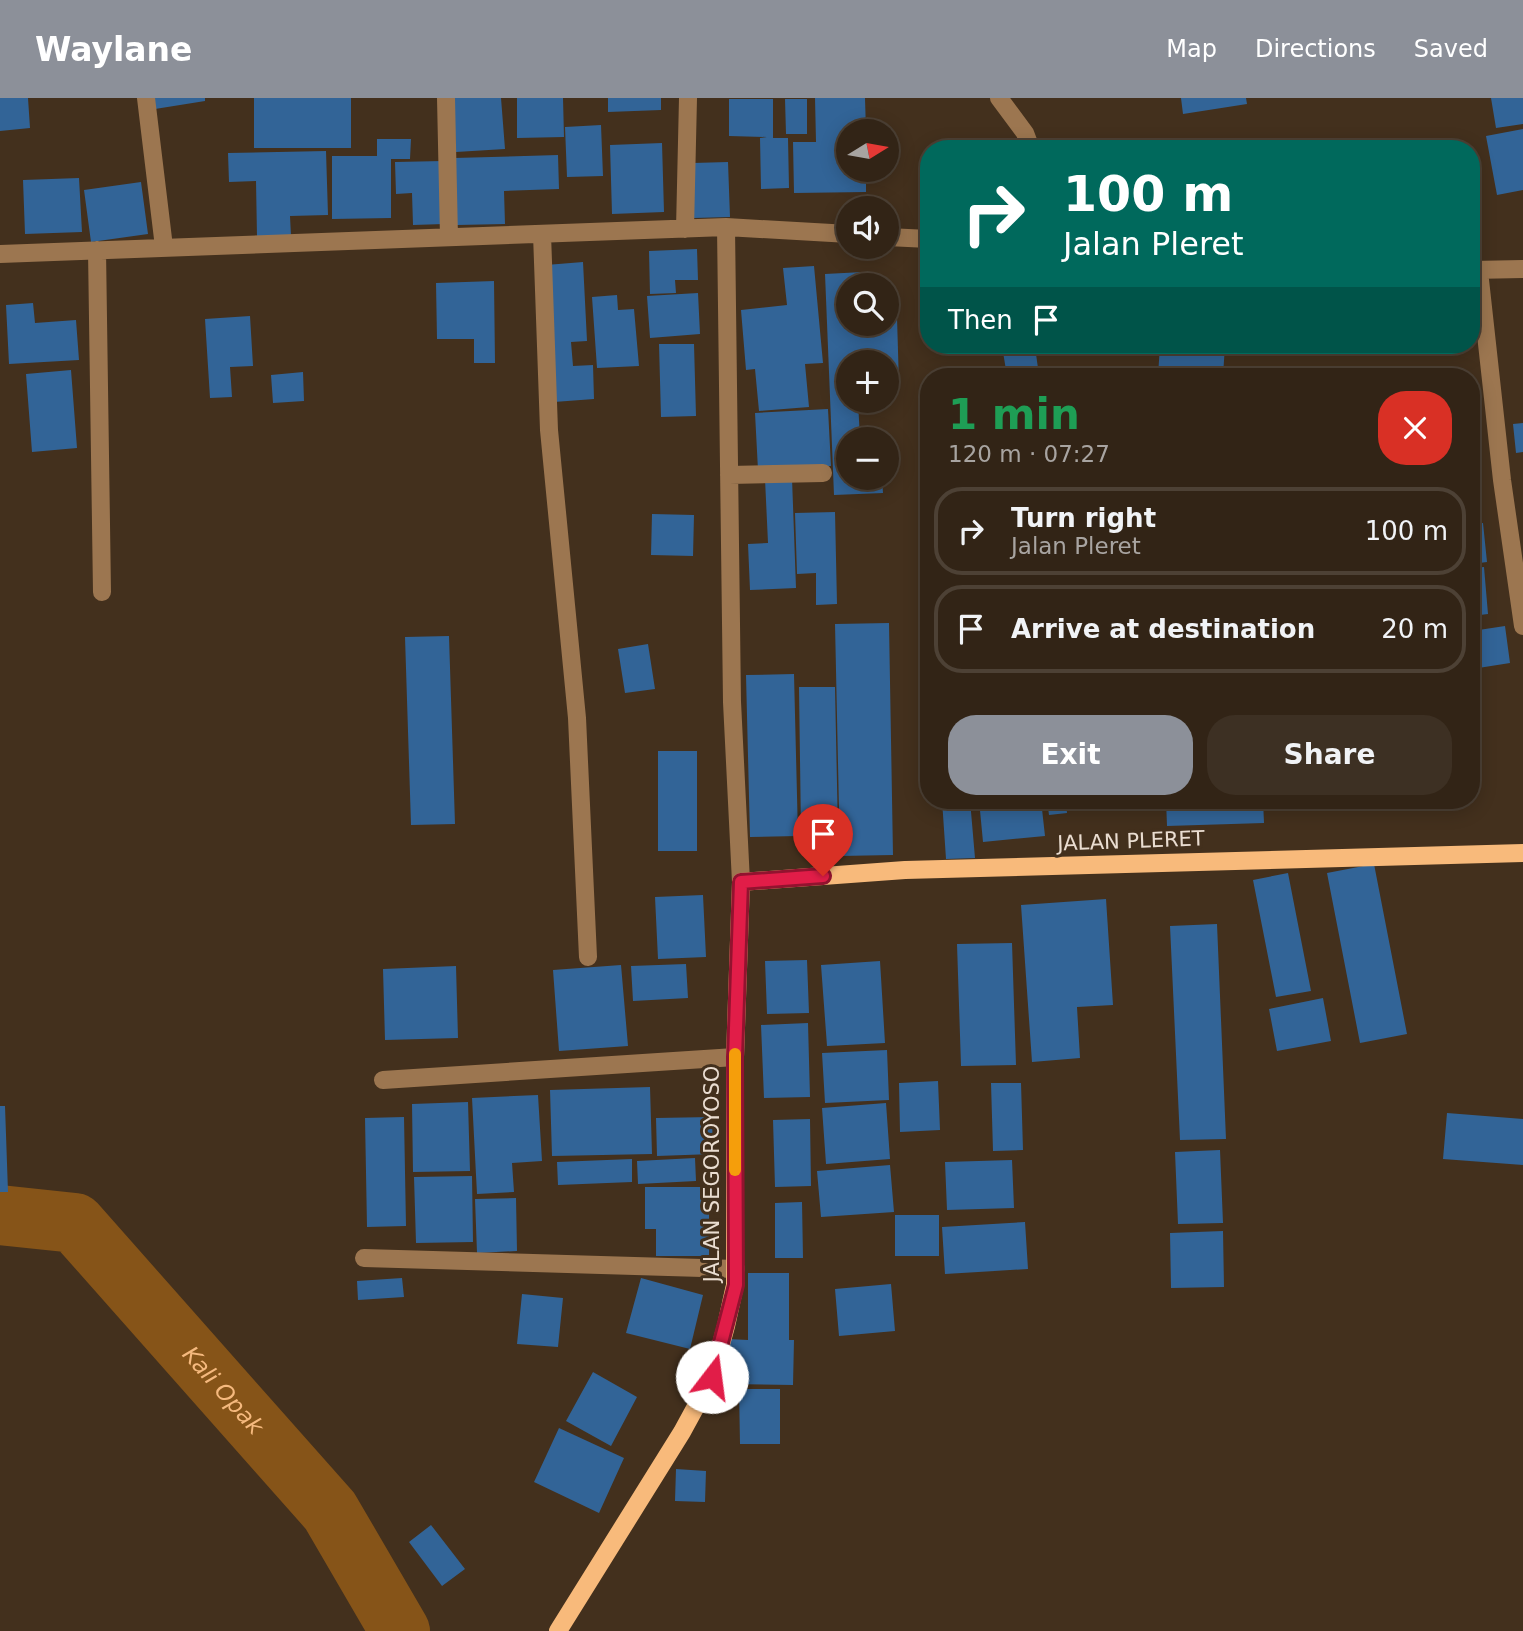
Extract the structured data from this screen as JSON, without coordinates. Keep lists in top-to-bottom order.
{
  "streets": {
    "main road": ["JALAN PLERET", "JALAN SEGOROYOSO"]
  },
  "crossings": [
    ["JALAN PLERET", "JALAN SEGOROYOSO"]
  ],
  "water": ["Kali Opak"],
  "north": "right",
  "page": {
    "header": "Waylane",
    "nav": ["Map", "Directions", "Saved"],
    "map_buttons": ["+", "−"],
    "turn": ["100 m", "Jalan Pleret"],
    "then": "Then",
    "heading": ["1 min", "120 m · 07:27"],
    "list": [
      {
        "name": "Turn right",
        "note": "Jalan Pleret",
        "value": "100 m"
      },
      {
        "name": "Arrive at destination",
        "value": "20 m"
      }
    ],
    "buttons": ["Exit", "Share"]
  }
}
